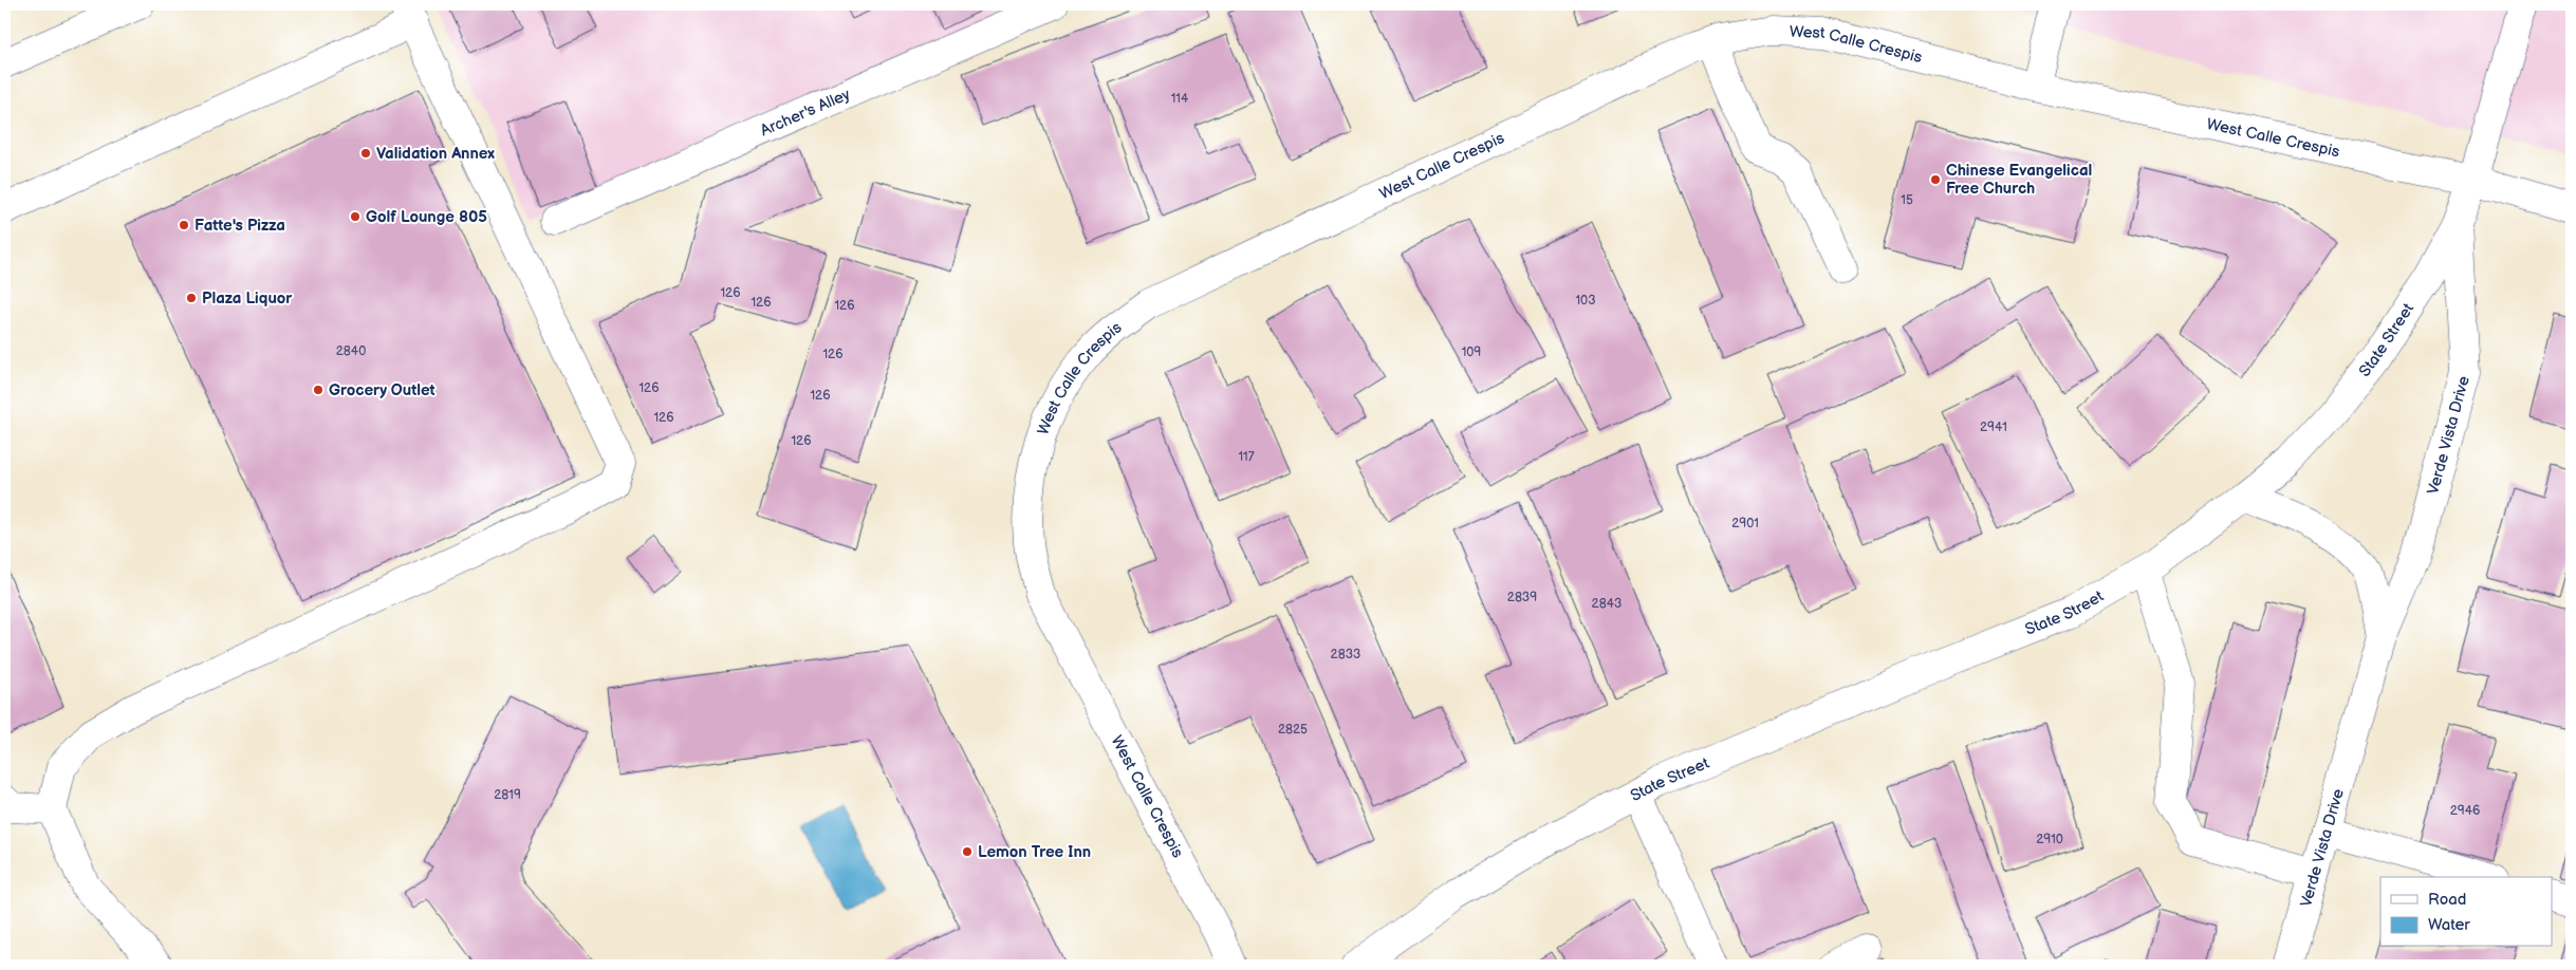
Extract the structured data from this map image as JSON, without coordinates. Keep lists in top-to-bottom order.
{
  "streets": {
    "street": [
      "West Calle Crespis",
      "Archer's Alley",
      "State Street",
      "Verde Vista Drive"
    ]
  },
  "crossings": [
    ["West Calle Crespis", "State Street"],
    ["State Street", "Verde Vista Drive"]
  ],
  "places": [
    "Validation Annex",
    "Chinese Evangelical Free Church",
    "Golf Lounge 805",
    "Fatte's Pizza",
    "Plaza Liquor",
    "Grocery Outlet",
    "Lemon Tree Inn"
  ],
  "house_numbers": [
    "114",
    "15",
    "126",
    "103",
    "126",
    "126",
    "2840",
    "109",
    "126",
    "126",
    "126",
    "126",
    "2941",
    "126",
    "117",
    "2901",
    "2839",
    "2843",
    "2833",
    "2825",
    "2819",
    "2946",
    "2910"
  ],
  "legend": ["Road", "Water"]
}
